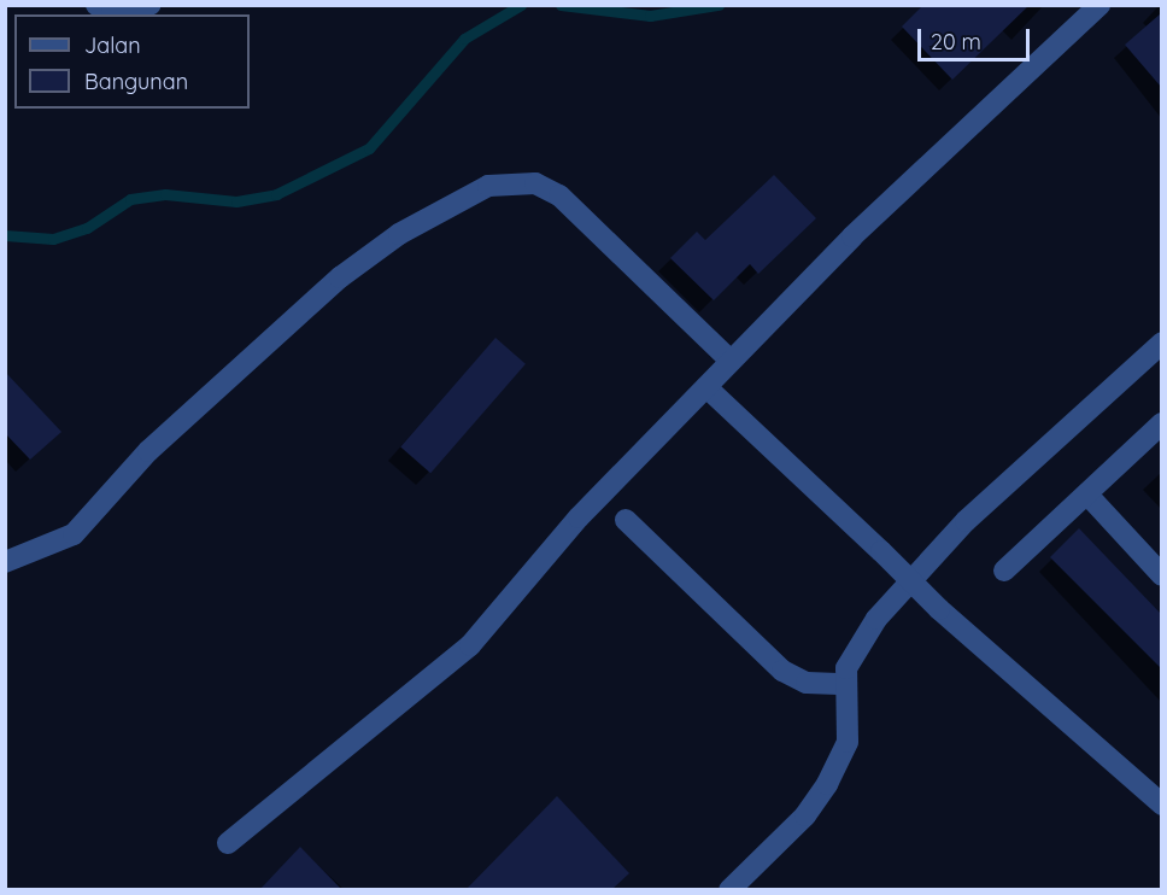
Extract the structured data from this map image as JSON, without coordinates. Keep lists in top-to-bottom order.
{
  "legend": ["Jalan", "Bangunan"],
  "scale_bar": "20 m"
}
